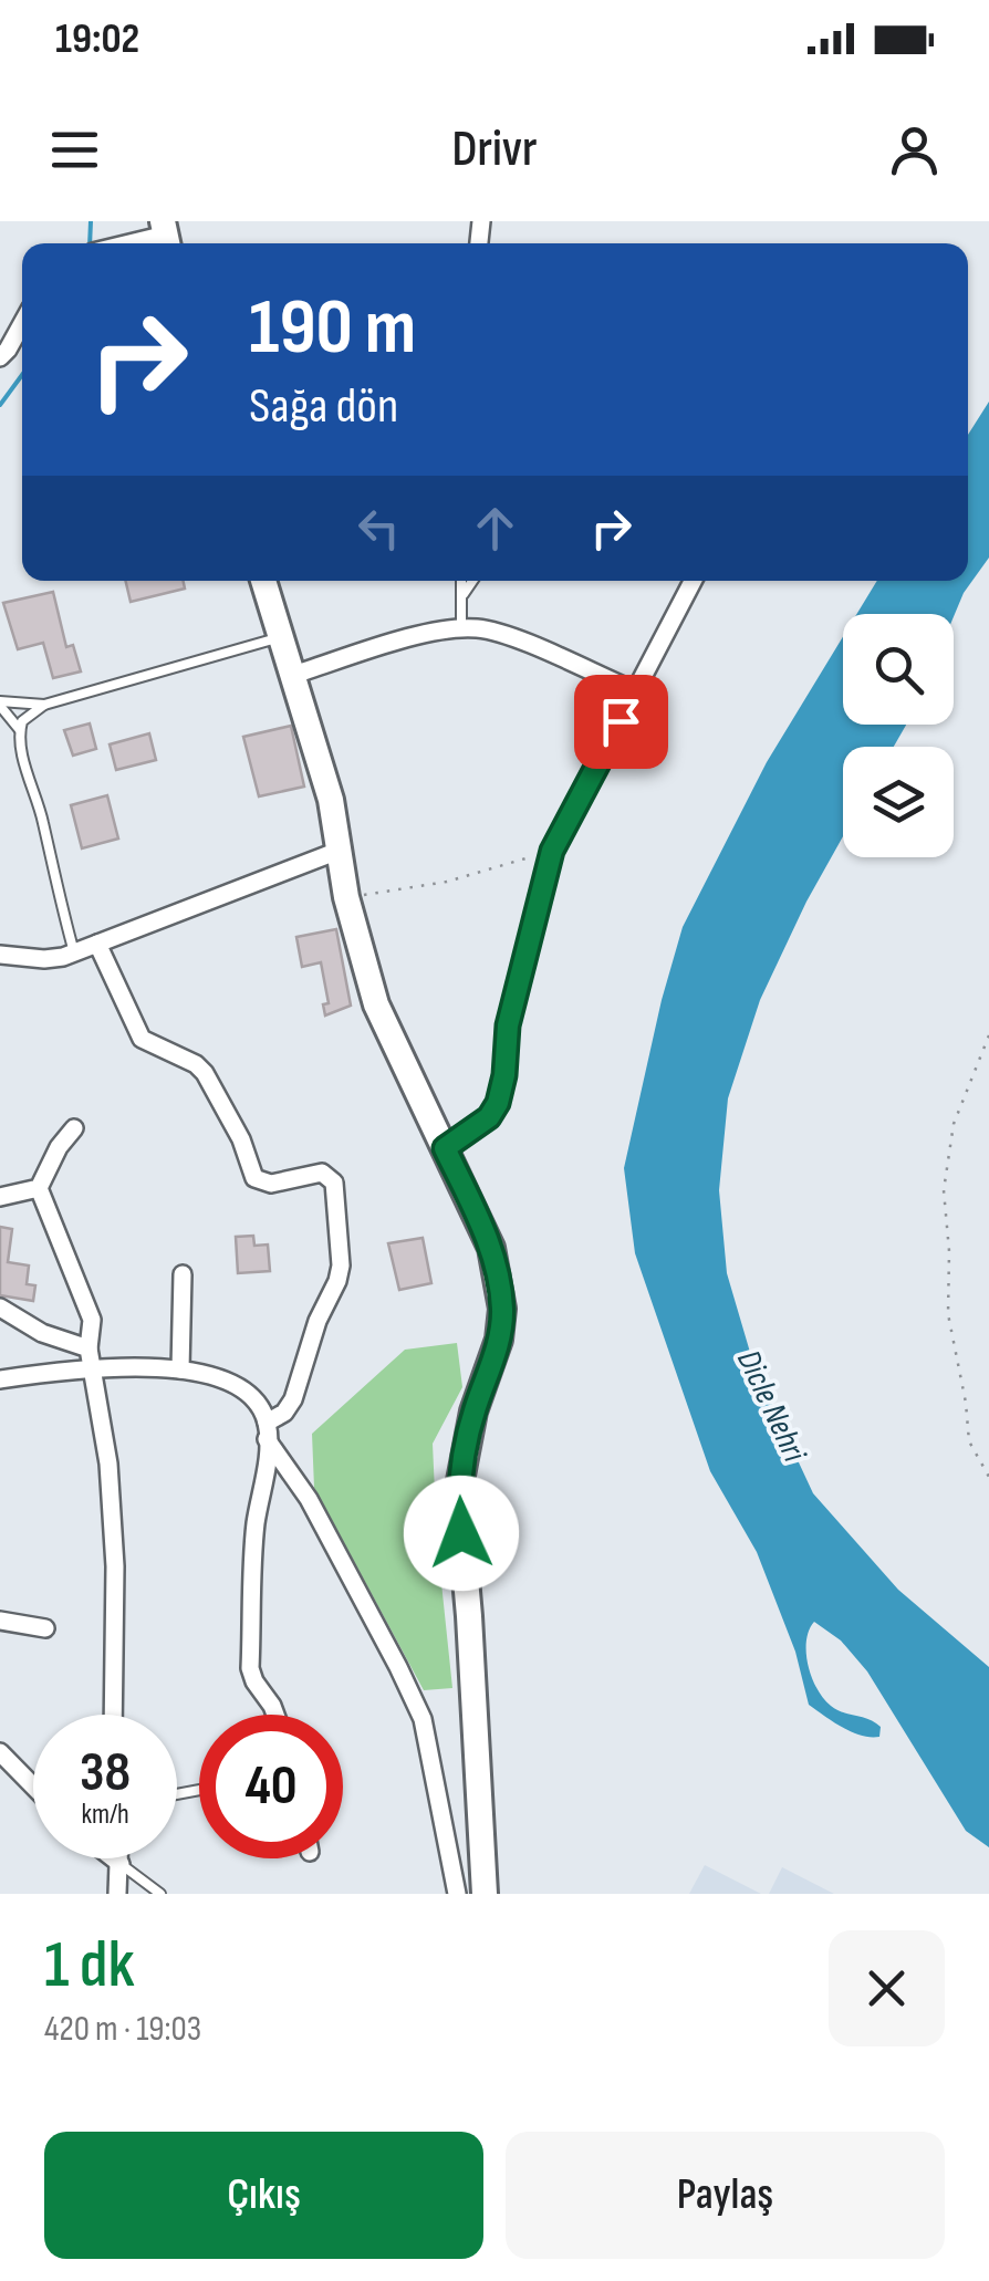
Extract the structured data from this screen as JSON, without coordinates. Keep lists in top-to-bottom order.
{
  "water": ["Dicle Nehri"],
  "page": {
    "status": "19:02",
    "header": "Drivr",
    "turn": ["190 m", "Sağa dön"],
    "speed": "38 km/h",
    "limit": "40",
    "heading": ["1 dk", "420 m · 19:03"],
    "buttons": ["Çıkış", "Paylaş"]
  }
}
